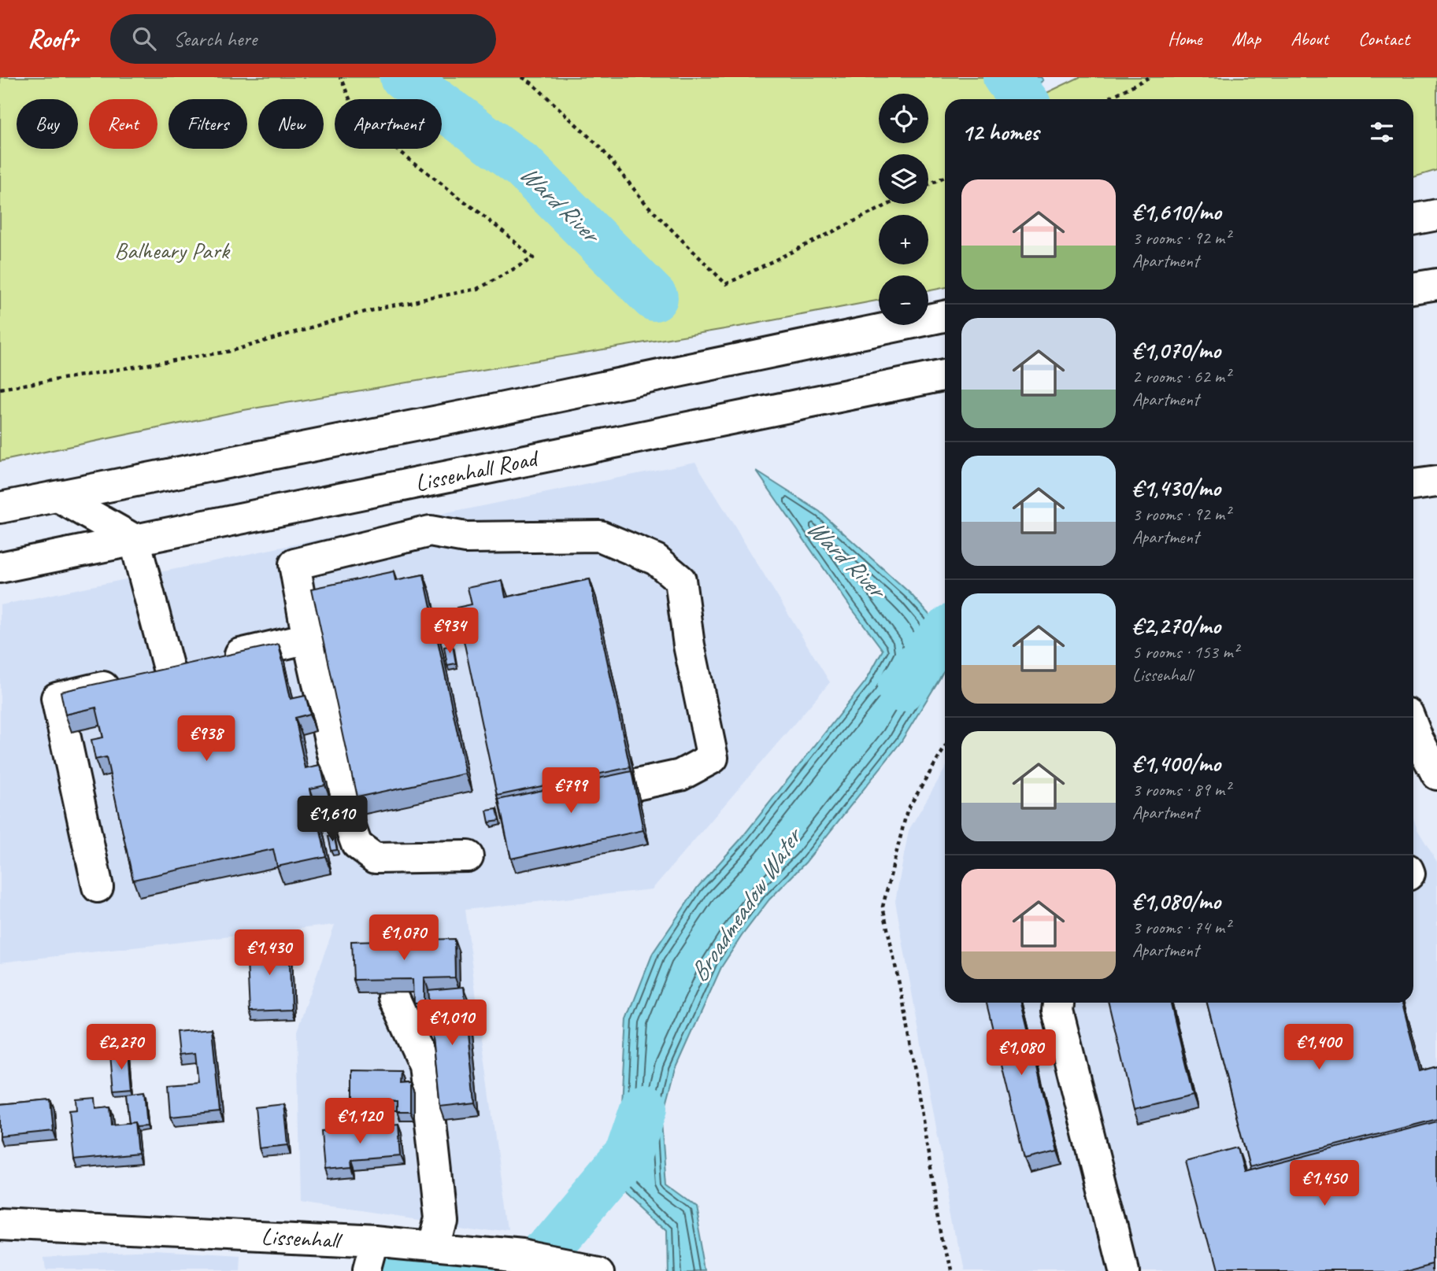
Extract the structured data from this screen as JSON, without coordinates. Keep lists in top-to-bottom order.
{
  "streets": {
    "main road": ["Lissenhall Road", "Lissenhall"]
  },
  "water": ["Ward River", "Broadmeadow Water"],
  "parks": ["Balheary Park"],
  "page": {
    "header": "Roofr",
    "search": "Search here",
    "nav": [
      "Home",
      "Map",
      "About",
      "Contact"
    ],
    "map_buttons": ["+", "−"],
    "chip": [
      "Buy",
      "Rent",
      "Filters",
      "New",
      "Apartment"
    ],
    "heading": "12 homes",
    "list": [
      {
        "name": "€1,610/mo",
        "note": "3 rooms · 92 m² · Apartment"
      },
      {
        "name": "€1,070/mo",
        "note": "2 rooms · 62 m² · Apartment"
      },
      {
        "name": "€1,430/mo",
        "note": "3 rooms · 92 m² · Apartment"
      },
      {
        "name": "€2,270/mo",
        "note": "5 rooms · 153 m² · Lissenhall"
      },
      {
        "name": "€1,400/mo",
        "note": "3 rooms · 89 m² · Apartment"
      },
      {
        "name": "€1,080/mo",
        "note": "3 rooms · 74 m² · Apartment"
      }
    ],
    "price": [
      "€934",
      "€938",
      "€799",
      "€1,610",
      "€1,070",
      "€1,430",
      "€1,010",
      "€2,270",
      "€1,400",
      "€1,080",
      "€1,120",
      "€1,450"
    ]
  }
}
